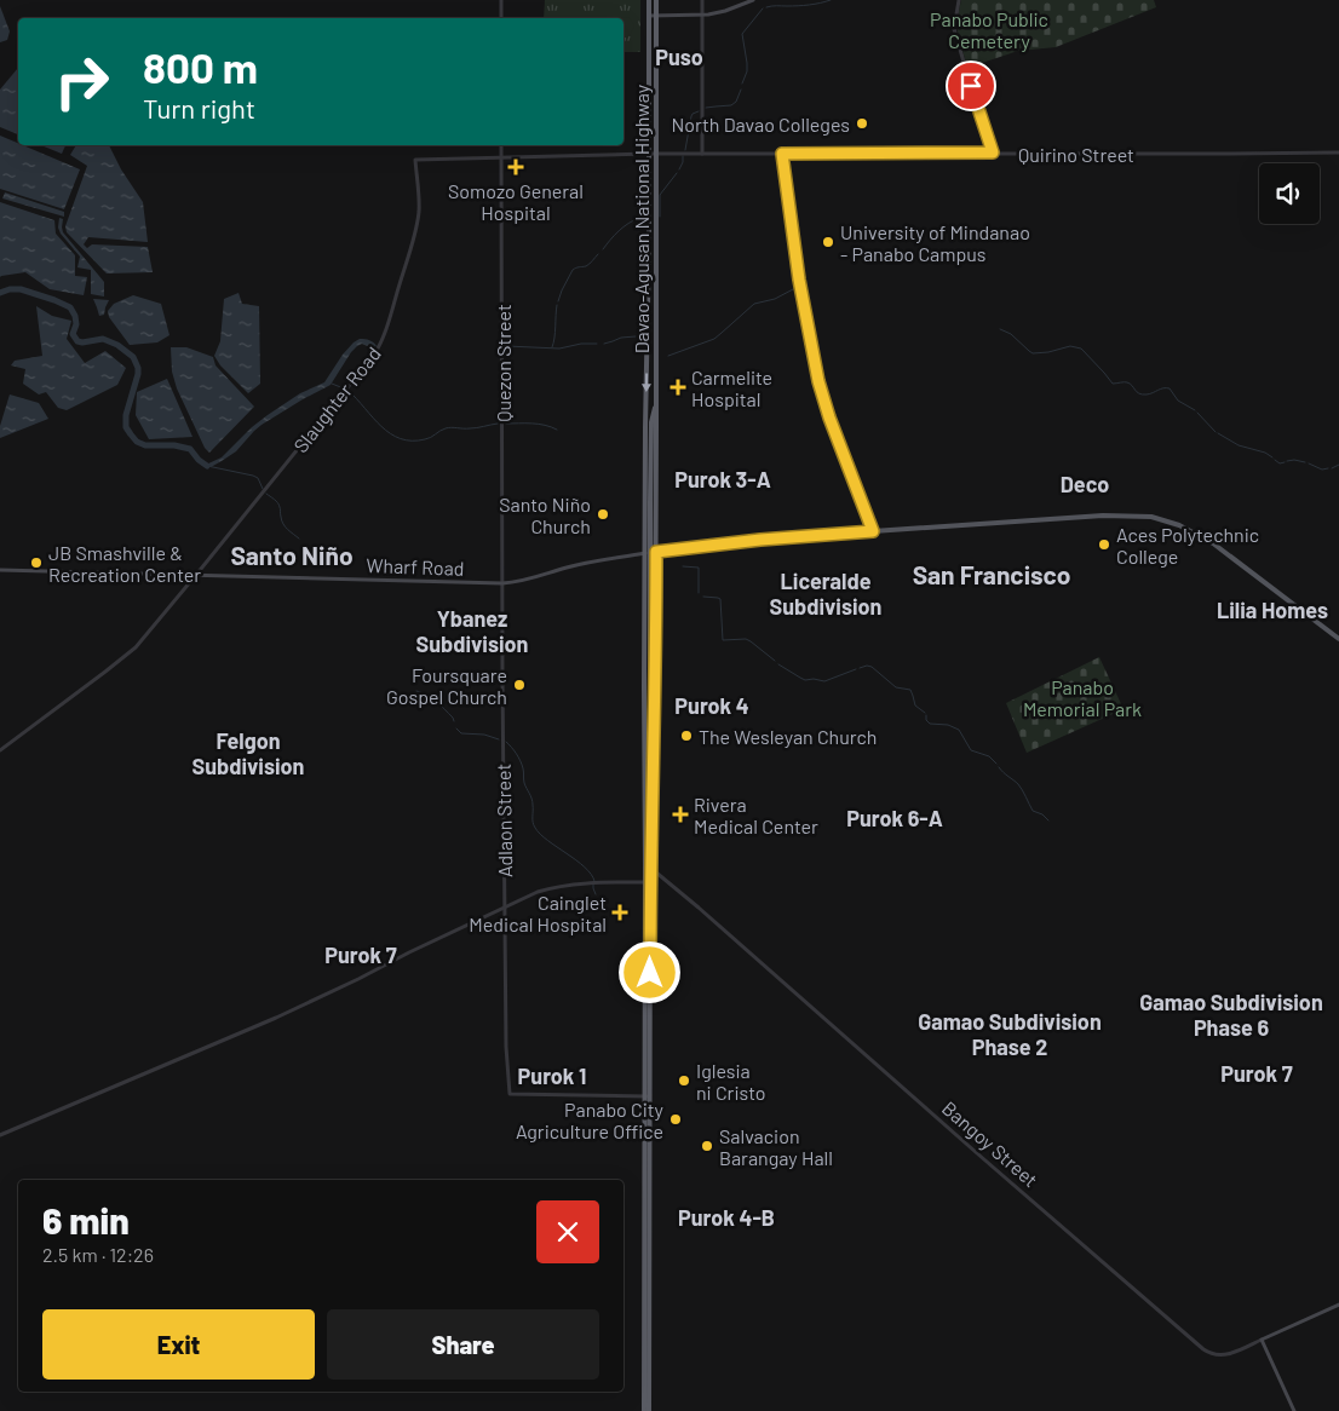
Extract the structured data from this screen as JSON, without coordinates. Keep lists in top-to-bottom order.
{
  "streets": {
    "highway": ["Davao-Agusan National Highway"],
    "main road": ["Wharf Road", "Bangoy Street"],
    "street": [
      "Quirino Street",
      "Quezon Street",
      "Slaughter Road",
      "Adlaon Street"
    ]
  },
  "crossings": [
    ["Quirino Street", "Davao-Agusan National Highway"],
    ["Quirino Street", "Quezon Street"],
    ["Quirino Street", "Slaughter Road"],
    ["Davao-Agusan National Highway", "Wharf Road"],
    ["Davao-Agusan National Highway", "Adlaon Street"],
    ["Davao-Agusan National Highway", "Bangoy Street"],
    ["Quezon Street", "Wharf Road"],
    ["Quezon Street", "Adlaon Street"],
    ["Slaughter Road", "Wharf Road"],
    ["Wharf Road", "Adlaon Street"]
  ],
  "districts": [
    "Puso",
    "Purok 3-A",
    "Deco",
    "Santo Niño",
    "San Francisco",
    "Liceralde Subdivision",
    "Lilia Homes",
    "Ybanez Subdivision",
    "Purok 4",
    "Felgon Subdivision",
    "Purok 6-A",
    "Purok 7",
    "Gamao Subdivision Phase 6",
    "Gamao Subdivision Phase 2",
    "Purok 7",
    "Purok 1",
    "Purok 4-B"
  ],
  "parks": ["Panabo Public Cemetery", "Panabo Memorial Park"],
  "places": {
    "other": [
      "North Davao Colleges",
      "University of Mindanao - Panabo Campus",
      "Santo Niño Church",
      "Aces Polytechnic College",
      "JB Smashville & Recreation Center",
      "Foursquare Gospel Church",
      "The Wesleyan Church",
      "Iglesia ni Cristo",
      "Panabo City Agriculture Office",
      "Salvacion Barangay Hall"
    ],
    "health": [
      "Somozo General Hospital",
      "Carmelite Hospital",
      "Rivera Medical Center",
      "Cainglet Medical Hospital"
    ]
  },
  "page": {
    "turn": ["800 m", "Turn right"],
    "heading": ["6 min", "2.5 km · 12:26"],
    "buttons": ["Exit", "Share"]
  }
}
